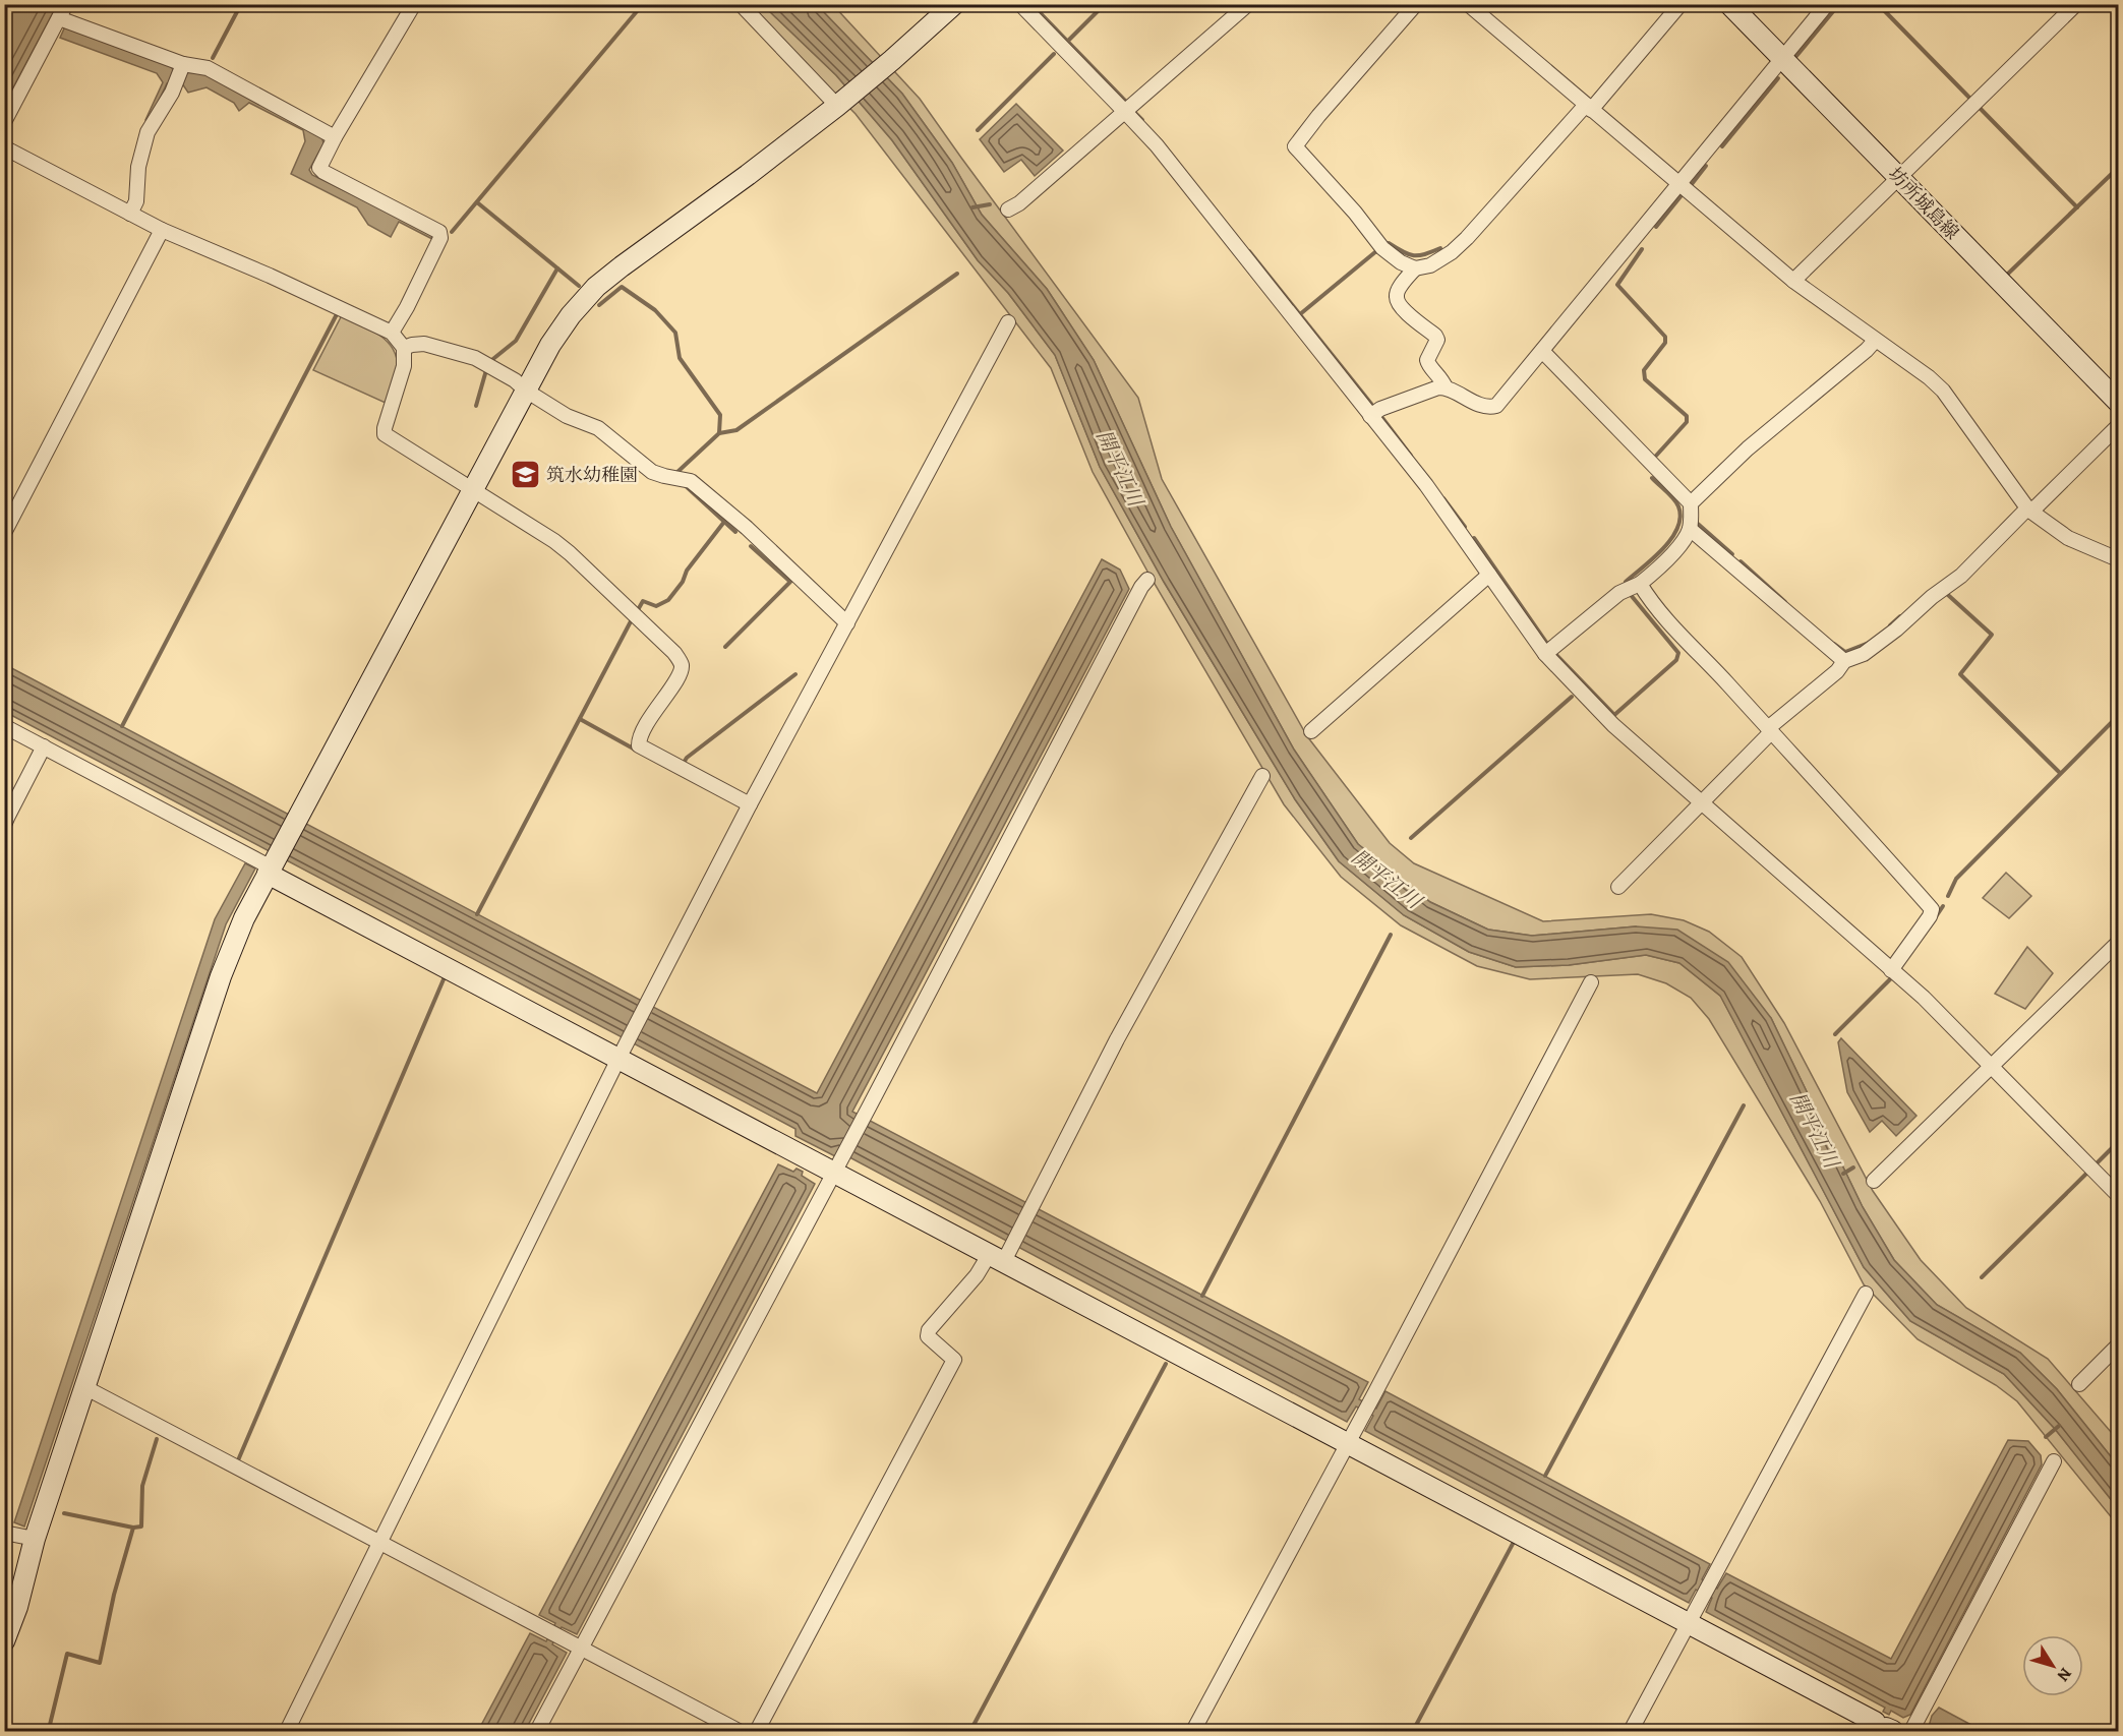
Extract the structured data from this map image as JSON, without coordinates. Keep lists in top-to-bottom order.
{
  "streets": {
    "street": ["坊所城島線"]
  },
  "water": ["開平江川"],
  "places": {
    "school or university": ["筑水幼稚園"]
  },
  "north": "bottom right"
}
